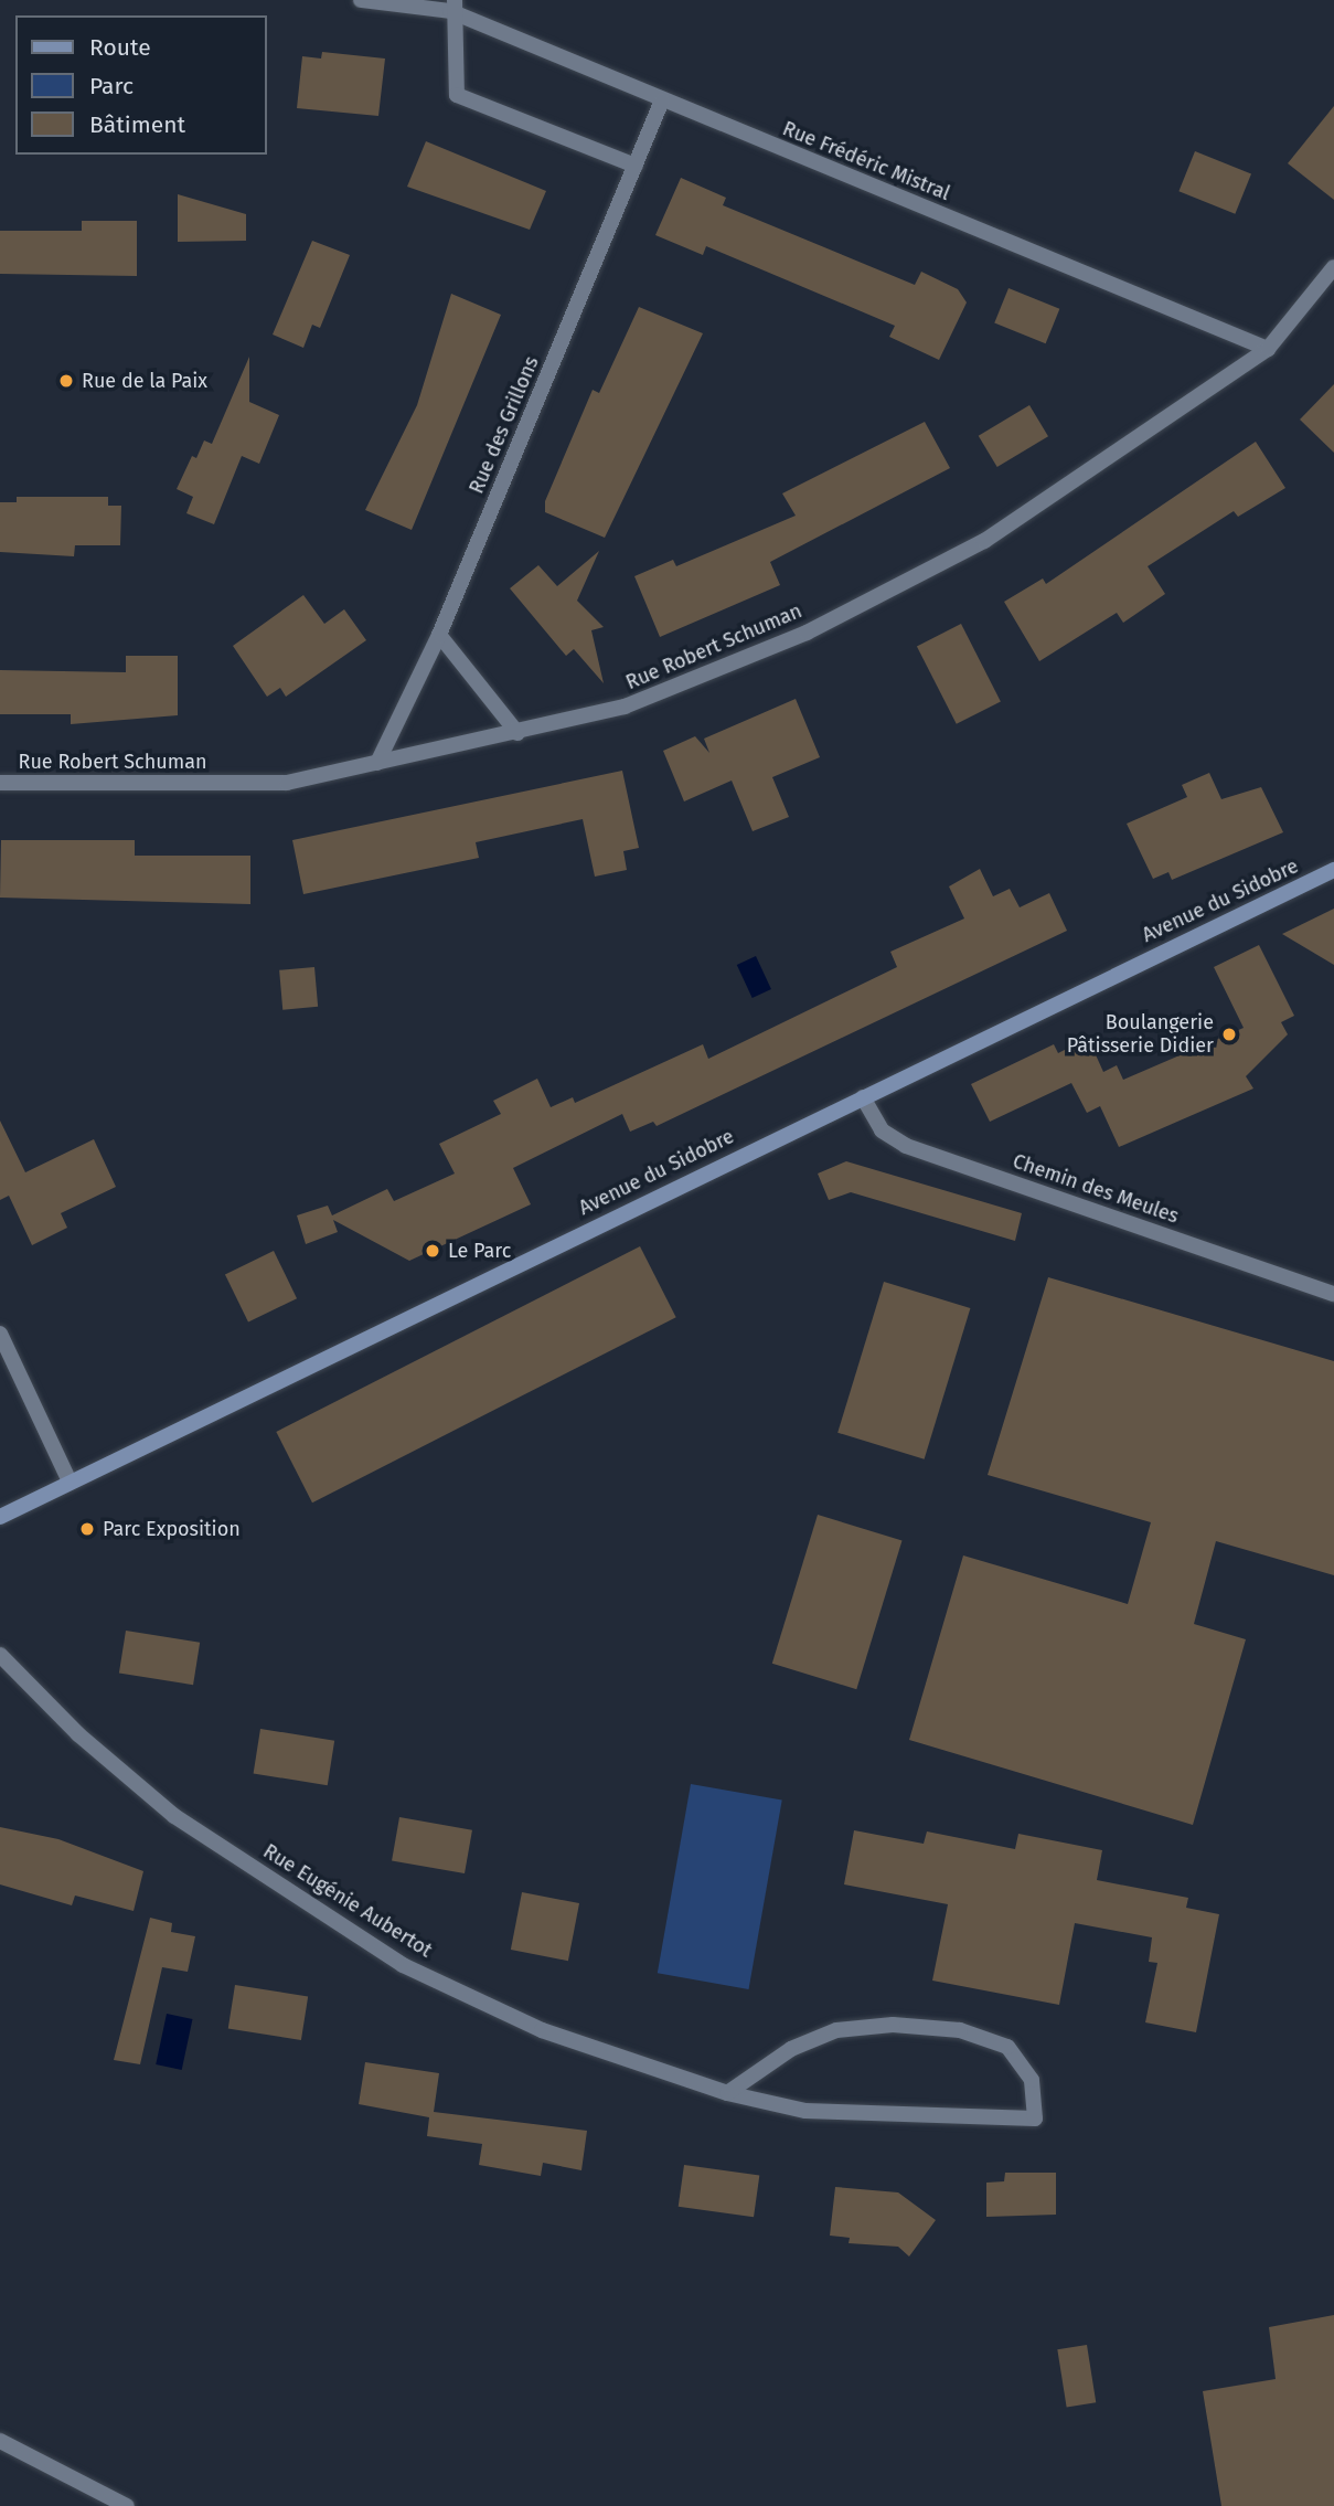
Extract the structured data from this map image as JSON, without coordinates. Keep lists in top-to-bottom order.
{
  "streets": {
    "main road": ["Avenue du Sidobre"],
    "street": [
      "Rue Frédéric Mistral",
      "Rue des Grillons",
      "Rue Robert Schuman",
      "Chemin des Meules",
      "Rue Eugénie Aubertot"
    ]
  },
  "crossings": [
    ["Rue Frédéric Mistral", "Rue des Grillons"],
    ["Rue Frédéric Mistral", "Rue Robert Schuman"],
    ["Rue des Grillons", "Rue Robert Schuman"],
    ["Avenue du Sidobre", "Chemin des Meules"]
  ],
  "places": [
    "Rue de la Paix",
    "Boulangerie Pâtisserie Didier",
    "Le Parc",
    "Parc Exposition"
  ],
  "legend": ["Route", "Parc", "Bâtiment"]
}
